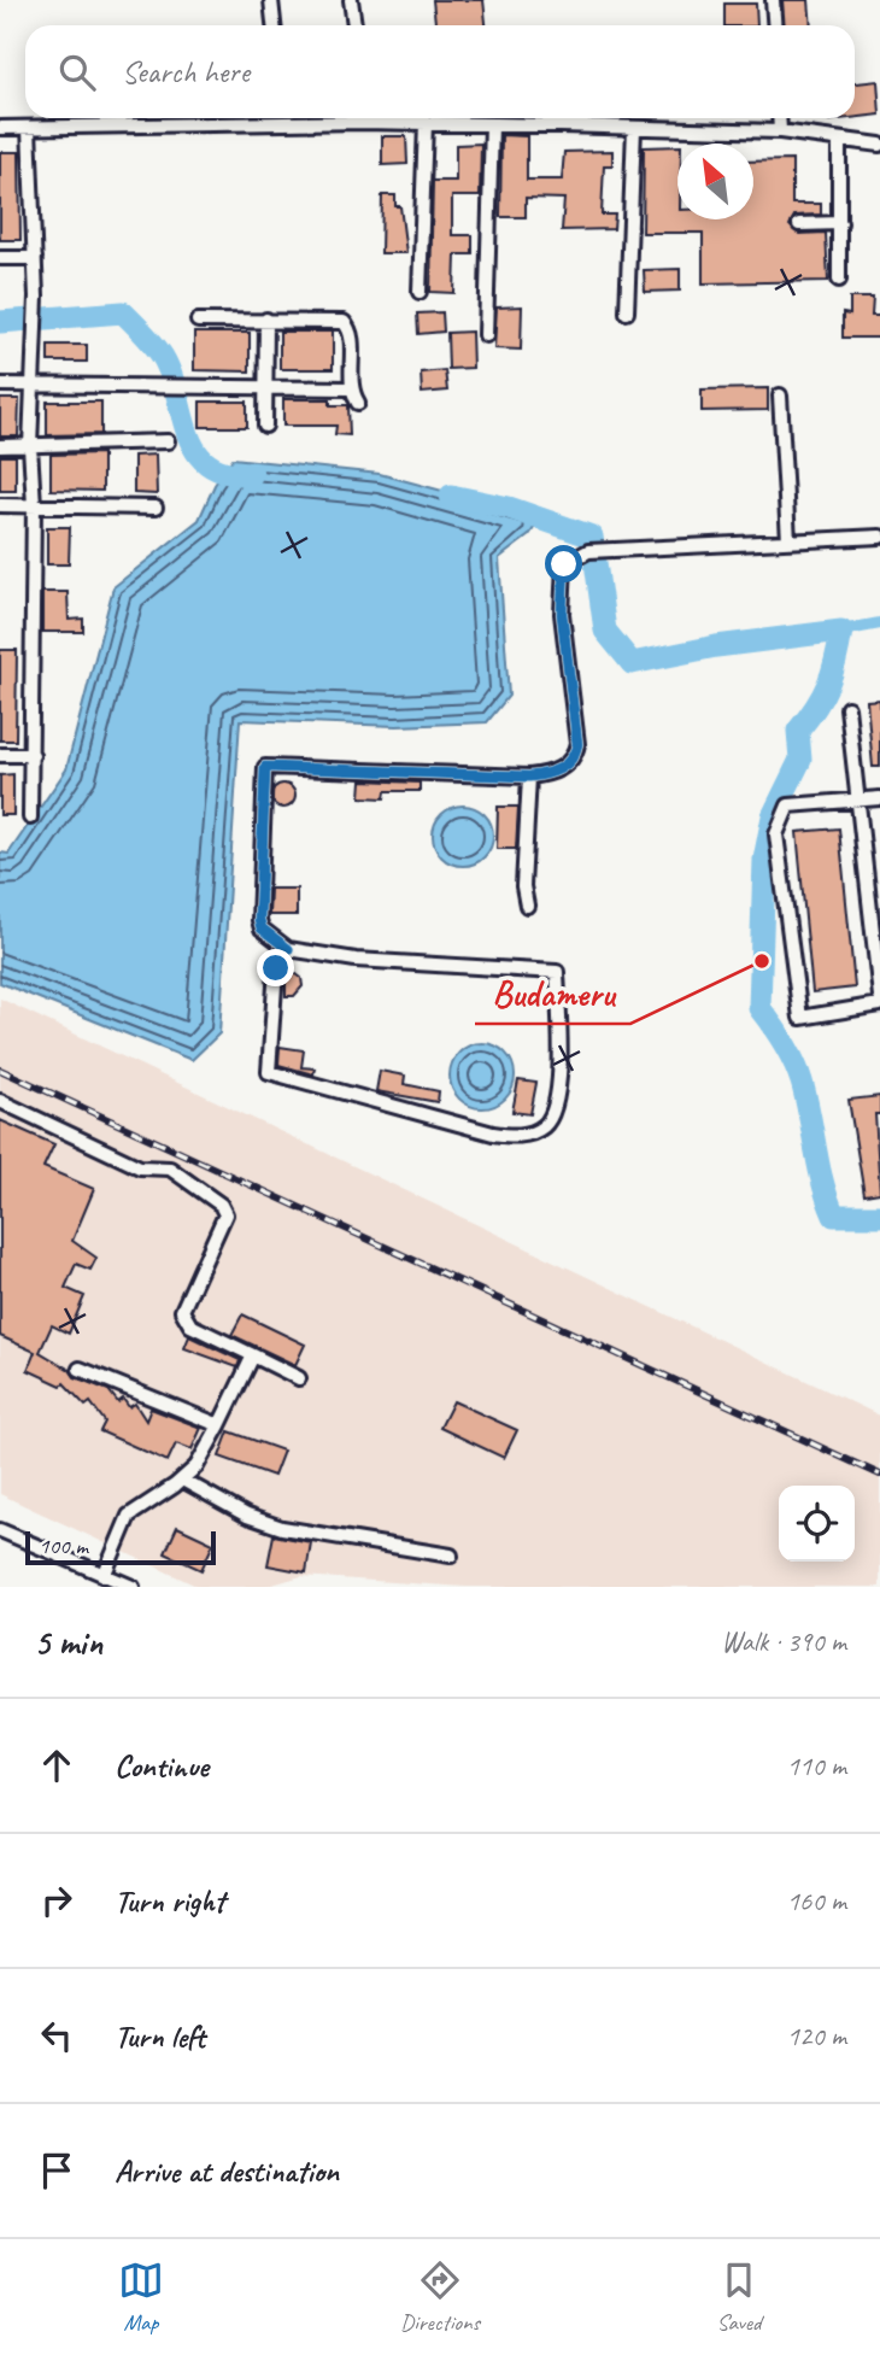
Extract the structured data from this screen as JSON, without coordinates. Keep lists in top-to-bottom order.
{
  "places": ["Budameru"],
  "scale_bar": "100 m",
  "north": "top left",
  "page": {
    "search": "Search here",
    "scale": "100 m",
    "heading": ["5 min", "Walk · 390 m"],
    "list": [
      ["Continue", "110 m"],
      ["Turn right", "160 m"],
      ["Turn left", "120 m"],
      "Arrive at destination"
    ],
    "nav": ["Map", "Directions", "Saved"]
  }
}
